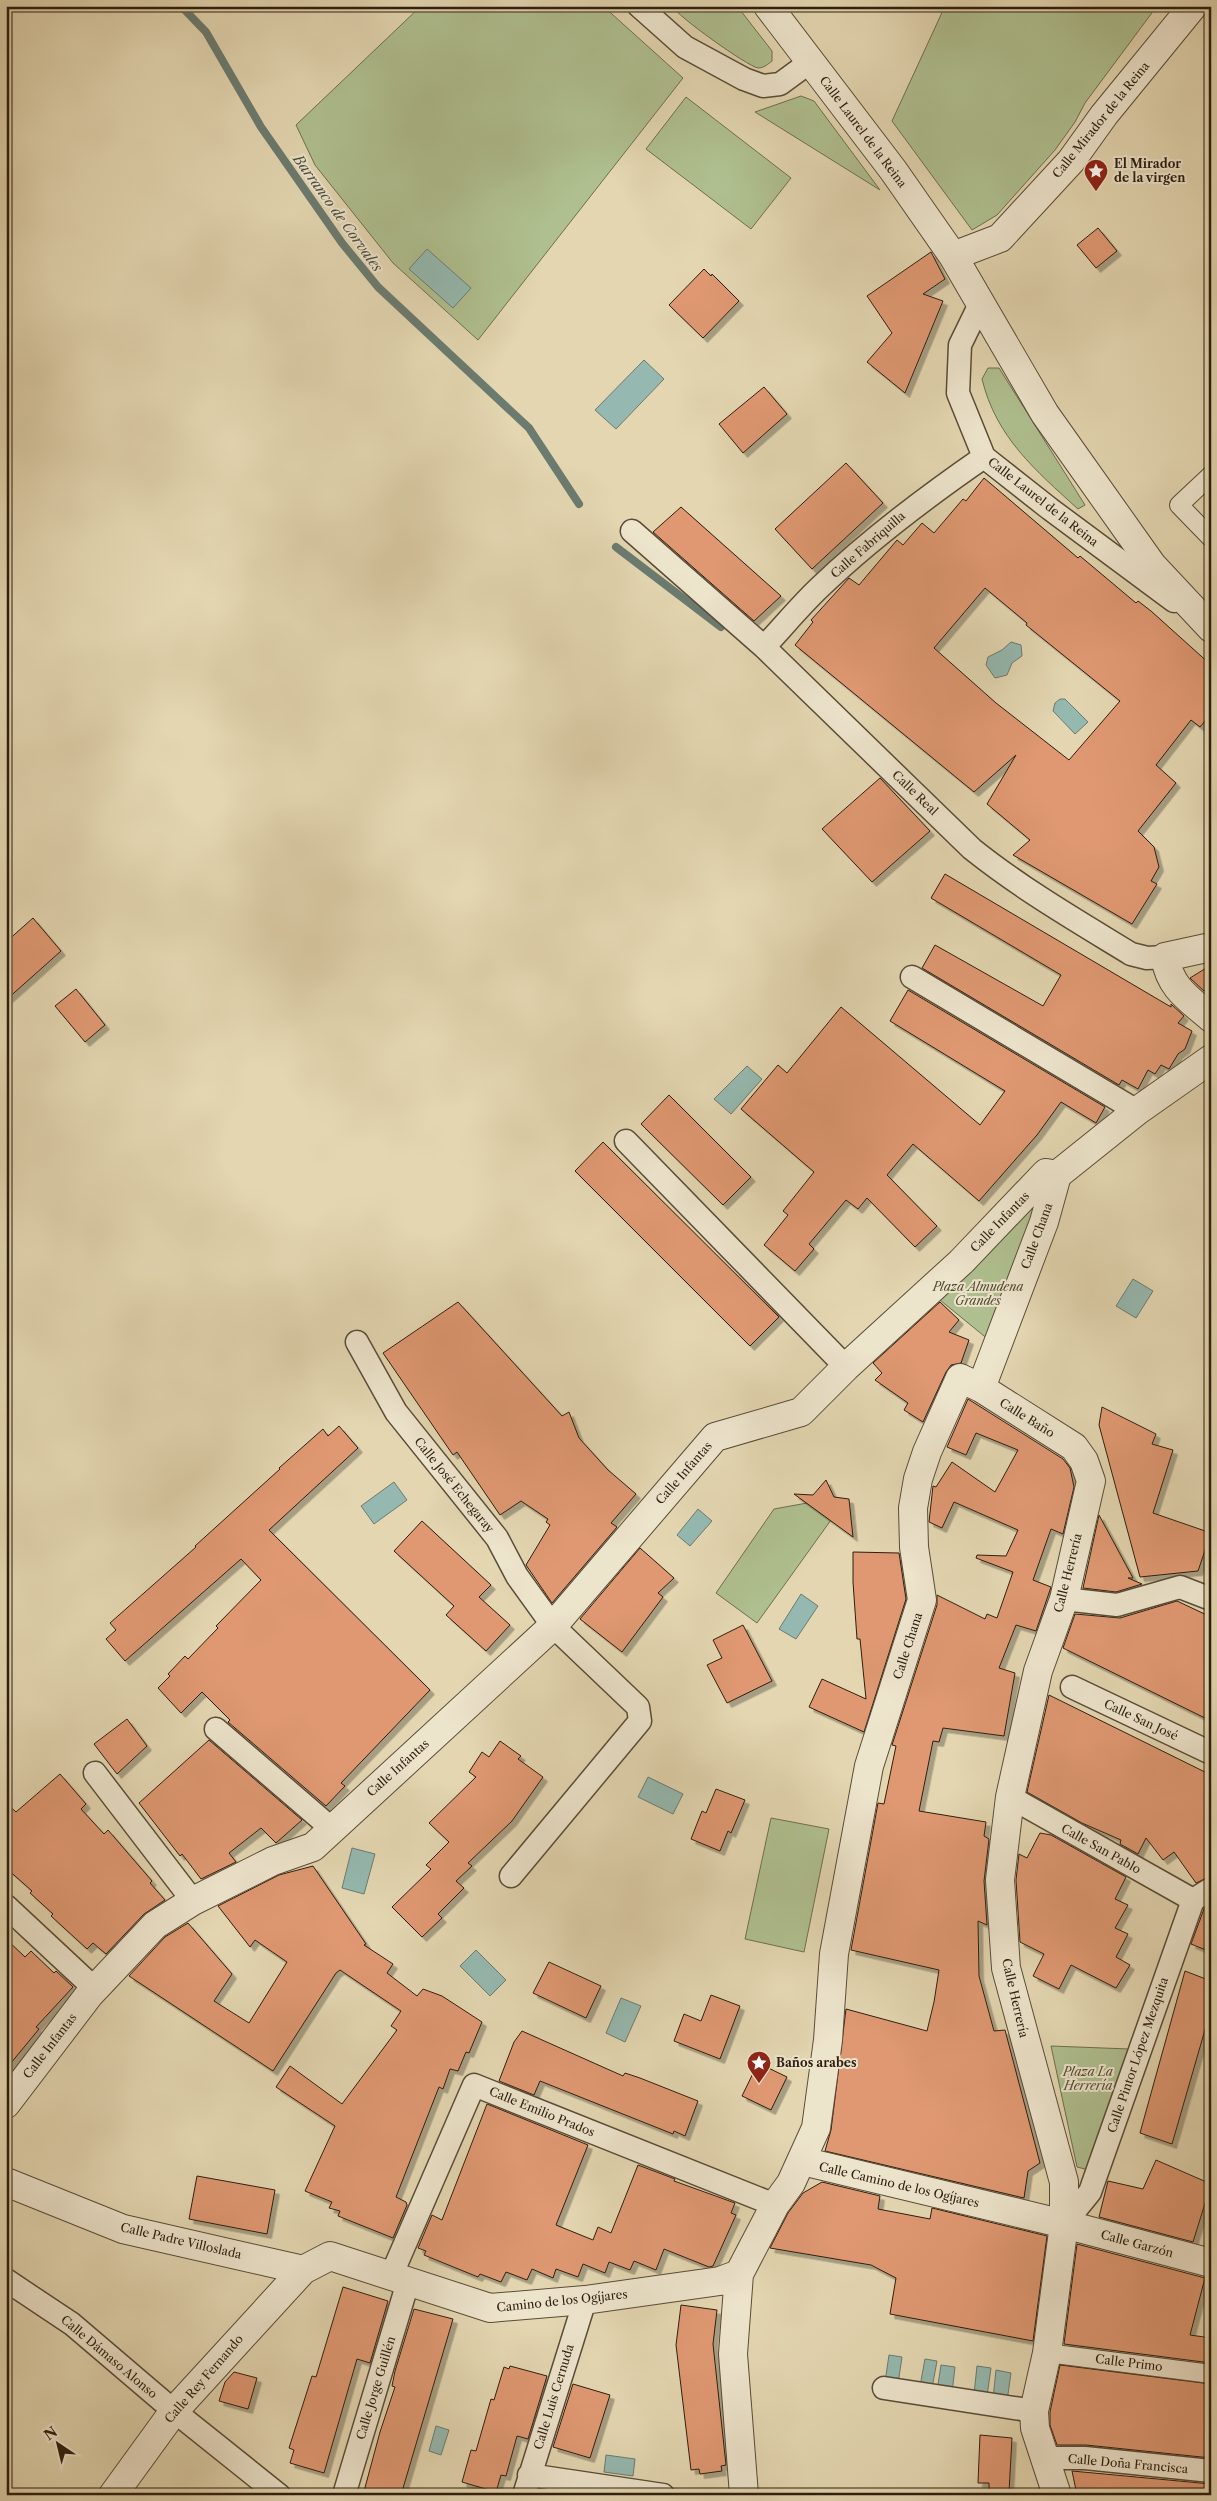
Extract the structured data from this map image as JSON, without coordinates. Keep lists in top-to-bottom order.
{
  "streets": {
    "street": [
      "Calle Mirador de la Reina",
      "Calle Laurel de la Reina",
      "Calle Fabriquilla",
      "Calle Real",
      "Calle Infantas",
      "Calle Chana",
      "Calle Baño",
      "Calle José Echegaray",
      "Calle Herrería",
      "Calle San José",
      "Calle San Pablo",
      "Calle Pintor López Mezquita",
      "Calle Emilio Prados",
      "Calle Camino de los Ogíjares",
      "Calle Padre Villoslada",
      "Calle Garzón",
      "Camino de los Ogíjares",
      "Calle Dámaso Alonso",
      "Calle Primo",
      "Calle Rey Fernando",
      "Calle Jorge Guillén",
      "Calle Luis Cernuda",
      "Calle Doña Francisca"
    ]
  },
  "crossings": [
    ["Calle Mirador de la Reina", "Calle Laurel de la Reina"],
    ["Calle Laurel de la Reina", "Calle Fabriquilla"],
    ["Calle Fabriquilla", "Calle Real"],
    ["Calle Infantas", "Calle Chana"],
    ["Calle Infantas", "Calle José Echegaray"],
    ["Calle Chana", "Calle Baño"],
    ["Calle Chana", "Calle Camino de los Ogíjares"],
    ["Calle Baño", "Calle Herrería"],
    ["Calle Herrería", "Calle San Pablo"],
    ["Calle Herrería", "Calle Pintor López Mezquita"],
    ["Calle Herrería", "Calle Camino de los Ogíjares"],
    ["Calle Herrería", "Calle Garzón"],
    ["Calle Herrería", "Calle Primo"],
    ["Calle Herrería", "Calle Doña Francisca"],
    ["Calle San Pablo", "Calle Pintor López Mezquita"],
    ["Calle Pintor López Mezquita", "Calle Camino de los Ogíjares"],
    ["Calle Pintor López Mezquita", "Calle Garzón"],
    ["Calle Emilio Prados", "Calle Camino de los Ogíjares"],
    ["Calle Emilio Prados", "Camino de los Ogíjares"],
    ["Calle Emilio Prados", "Calle Jorge Guillén"],
    ["Calle Camino de los Ogíjares", "Calle Garzón"],
    ["Calle Camino de los Ogíjares", "Camino de los Ogíjares"],
    ["Calle Padre Villoslada", "Camino de los Ogíjares"],
    ["Calle Padre Villoslada", "Calle Rey Fernando"],
    ["Camino de los Ogíjares", "Calle Rey Fernando"],
    ["Camino de los Ogíjares", "Calle Jorge Guillén"],
    ["Camino de los Ogíjares", "Calle Luis Cernuda"],
    ["Calle Dámaso Alonso", "Calle Rey Fernando"]
  ],
  "water": ["Barranco de Corvales"],
  "parks": ["Plaza Almudena Grandes", "Plaza La Herrería"],
  "places": {
    "place": ["El Mirador de la virgen", "Baños arabes"]
  },
  "north": "top left"
}
